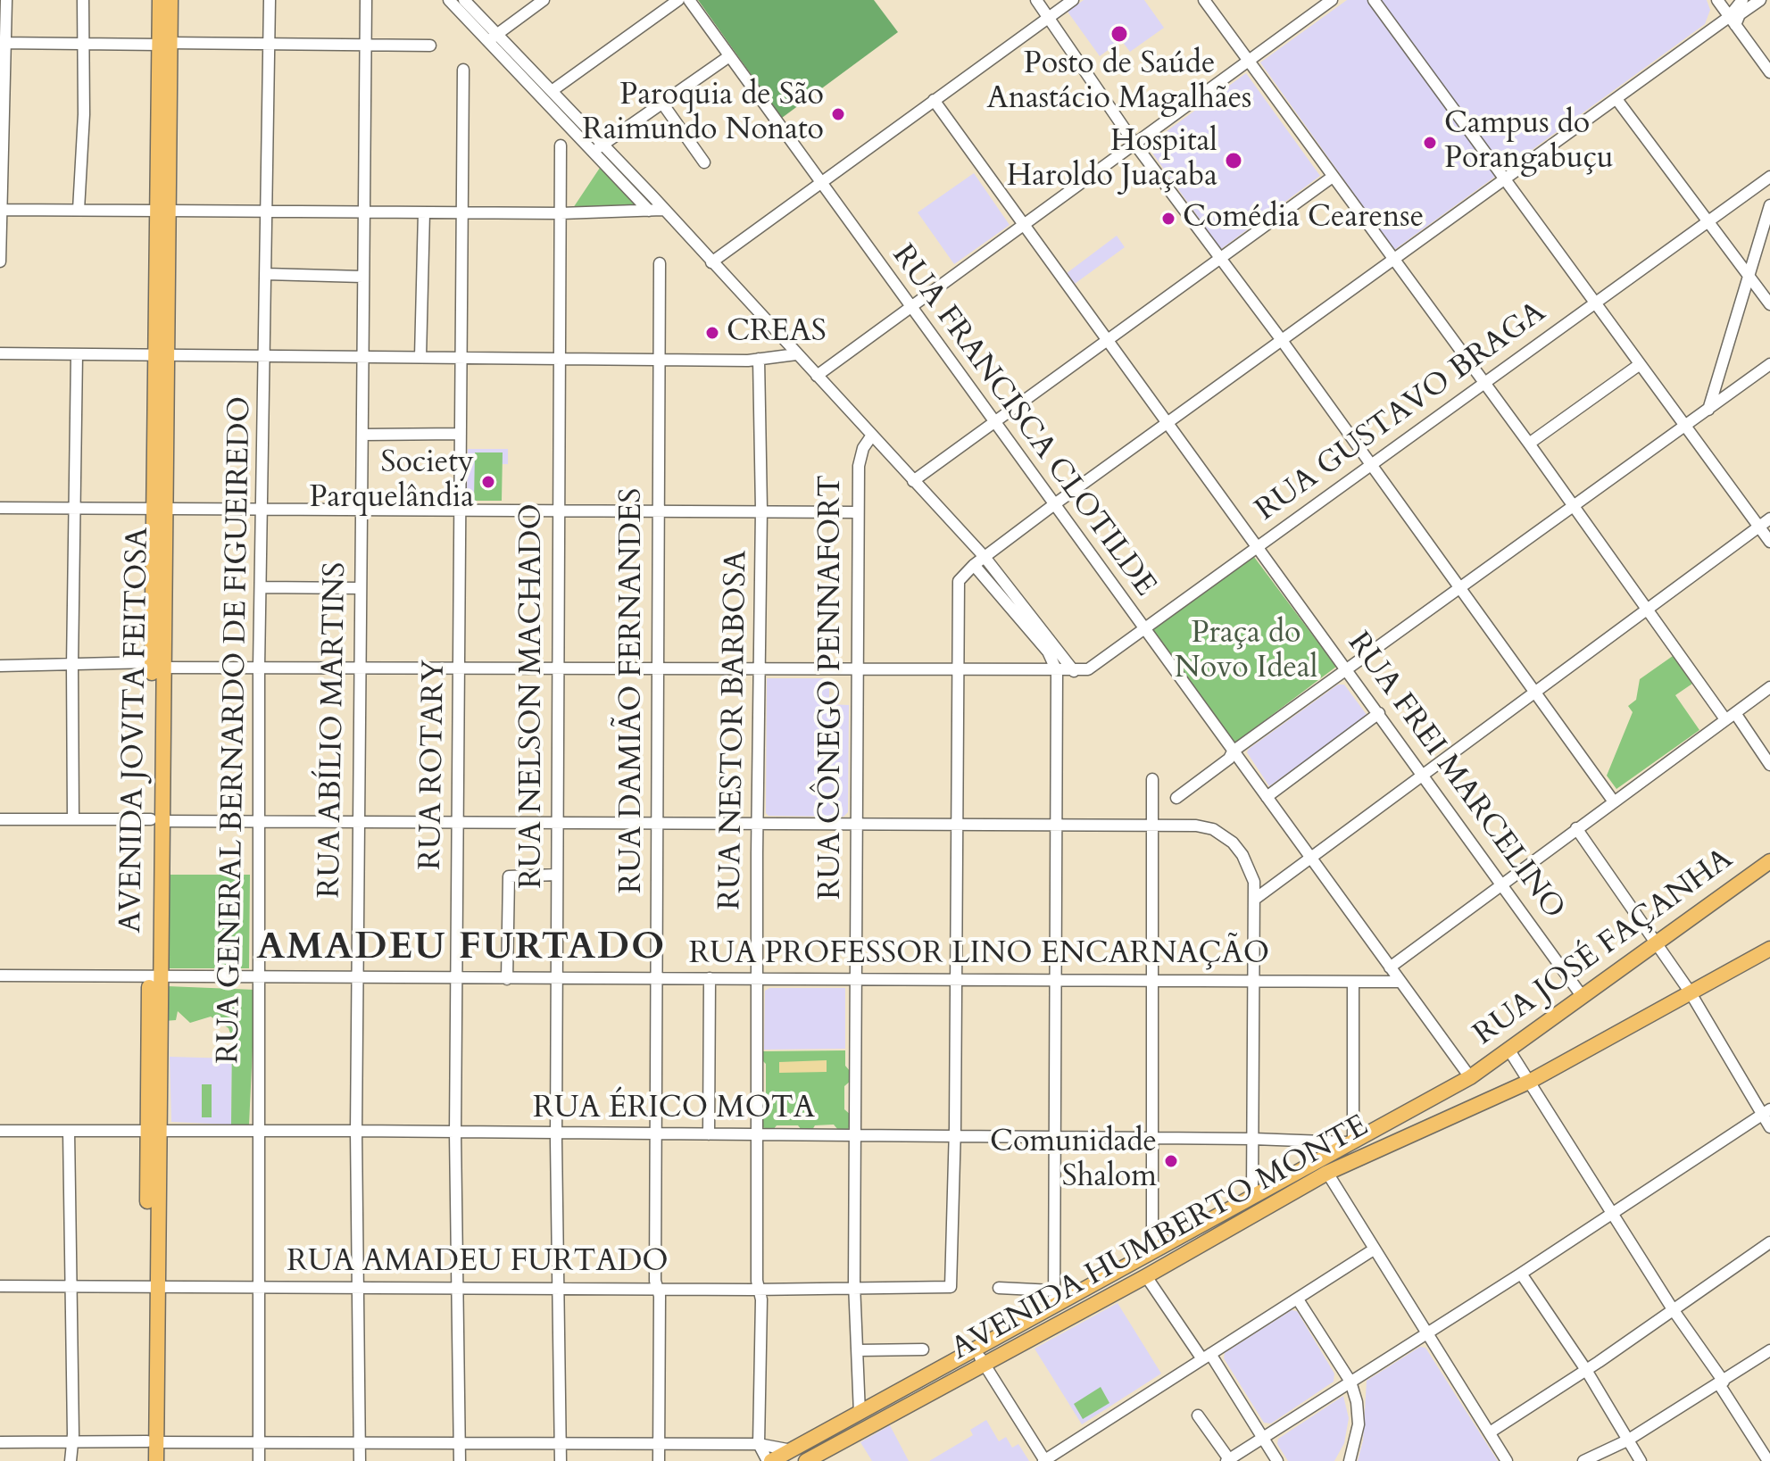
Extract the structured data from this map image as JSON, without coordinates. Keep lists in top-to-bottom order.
{
  "streets": {
    "main road": ["AVENIDA JOVITA FEITOSA", "RUA JOSÉ FAÇANHA", "AVENIDA HUMBERTO MONTE"],
    "street": [
      "RUA GUSTAVO BRAGA",
      "RUA FRANCISCA CLOTILDE",
      "RUA CÔNEGO PENNAFORT",
      "RUA DAMIÃO FERNANDES",
      "RUA NELSON MACHADO",
      "RUA GENERAL BERNARDO DE FIGUEIREDO",
      "RUA ABÍLIO MARTINS",
      "RUA NESTOR BARBOSA",
      "RUA ROTARY",
      "RUA FREI MARCELINO",
      "RUA PROFESSOR LINO ENCARNAÇÃO",
      "RUA ÉRICO MOTA",
      "RUA AMADEU FURTADO"
    ]
  },
  "crossings": [
    ["RUA GUSTAVO BRAGA", "RUA FRANCISCA CLOTILDE"],
    ["RUA GUSTAVO BRAGA", "RUA CÔNEGO PENNAFORT"],
    ["RUA GUSTAVO BRAGA", "RUA DAMIÃO FERNANDES"],
    ["RUA GUSTAVO BRAGA", "RUA NELSON MACHADO"],
    ["RUA GUSTAVO BRAGA", "AVENIDA JOVITA FEITOSA"],
    ["RUA GUSTAVO BRAGA", "RUA GENERAL BERNARDO DE FIGUEIREDO"],
    ["RUA GUSTAVO BRAGA", "RUA ABÍLIO MARTINS"],
    ["RUA GUSTAVO BRAGA", "RUA NESTOR BARBOSA"],
    ["RUA GUSTAVO BRAGA", "RUA ROTARY"],
    ["RUA GUSTAVO BRAGA", "RUA FREI MARCELINO"],
    ["RUA FRANCISCA CLOTILDE", "RUA JOSÉ FAÇANHA"],
    ["RUA FRANCISCA CLOTILDE", "RUA PROFESSOR LINO ENCARNAÇÃO"],
    ["RUA FRANCISCA CLOTILDE", "AVENIDA HUMBERTO MONTE"],
    ["RUA CÔNEGO PENNAFORT", "RUA PROFESSOR LINO ENCARNAÇÃO"],
    ["RUA CÔNEGO PENNAFORT", "RUA ÉRICO MOTA"],
    ["RUA CÔNEGO PENNAFORT", "AVENIDA HUMBERTO MONTE"],
    ["RUA CÔNEGO PENNAFORT", "RUA AMADEU FURTADO"],
    ["RUA DAMIÃO FERNANDES", "RUA PROFESSOR LINO ENCARNAÇÃO"],
    ["RUA DAMIÃO FERNANDES", "RUA ÉRICO MOTA"],
    ["RUA DAMIÃO FERNANDES", "RUA AMADEU FURTADO"],
    ["RUA NELSON MACHADO", "RUA PROFESSOR LINO ENCARNAÇÃO"],
    ["RUA NELSON MACHADO", "RUA ÉRICO MOTA"],
    ["RUA NELSON MACHADO", "RUA AMADEU FURTADO"],
    ["AVENIDA JOVITA FEITOSA", "RUA PROFESSOR LINO ENCARNAÇÃO"],
    ["AVENIDA JOVITA FEITOSA", "RUA ÉRICO MOTA"],
    ["AVENIDA JOVITA FEITOSA", "RUA AMADEU FURTADO"],
    ["RUA GENERAL BERNARDO DE FIGUEIREDO", "RUA PROFESSOR LINO ENCARNAÇÃO"],
    ["RUA GENERAL BERNARDO DE FIGUEIREDO", "RUA ÉRICO MOTA"],
    ["RUA GENERAL BERNARDO DE FIGUEIREDO", "RUA AMADEU FURTADO"],
    ["RUA ABÍLIO MARTINS", "RUA PROFESSOR LINO ENCARNAÇÃO"],
    ["RUA ABÍLIO MARTINS", "RUA ÉRICO MOTA"],
    ["RUA ABÍLIO MARTINS", "RUA AMADEU FURTADO"],
    ["RUA NESTOR BARBOSA", "RUA PROFESSOR LINO ENCARNAÇÃO"],
    ["RUA NESTOR BARBOSA", "RUA ÉRICO MOTA"],
    ["RUA NESTOR BARBOSA", "AVENIDA HUMBERTO MONTE"],
    ["RUA NESTOR BARBOSA", "RUA AMADEU FURTADO"],
    ["RUA ROTARY", "RUA PROFESSOR LINO ENCARNAÇÃO"],
    ["RUA ROTARY", "RUA ÉRICO MOTA"],
    ["RUA ROTARY", "RUA AMADEU FURTADO"],
    ["RUA FREI MARCELINO", "RUA JOSÉ FAÇANHA"],
    ["RUA JOSÉ FAÇANHA", "AVENIDA HUMBERTO MONTE"],
    ["RUA ÉRICO MOTA", "AVENIDA HUMBERTO MONTE"],
    ["RUA ÉRICO MOTA", "RUA AMADEU FURTADO"]
  ],
  "districts": ["AMADEU FURTADO"],
  "parks": ["Praça do Novo Ideal"],
  "places": [
    "Posto de Saúde Anastácio Magalhães",
    "Paroquia de São Raimundo Nonato",
    "Campus do Porangabuçu",
    "Hospital Haroldo Juaçaba",
    "Comédia Cearense",
    "CREAS",
    "Society Parquelândia",
    "Comunidade Shalom"
  ]
}
